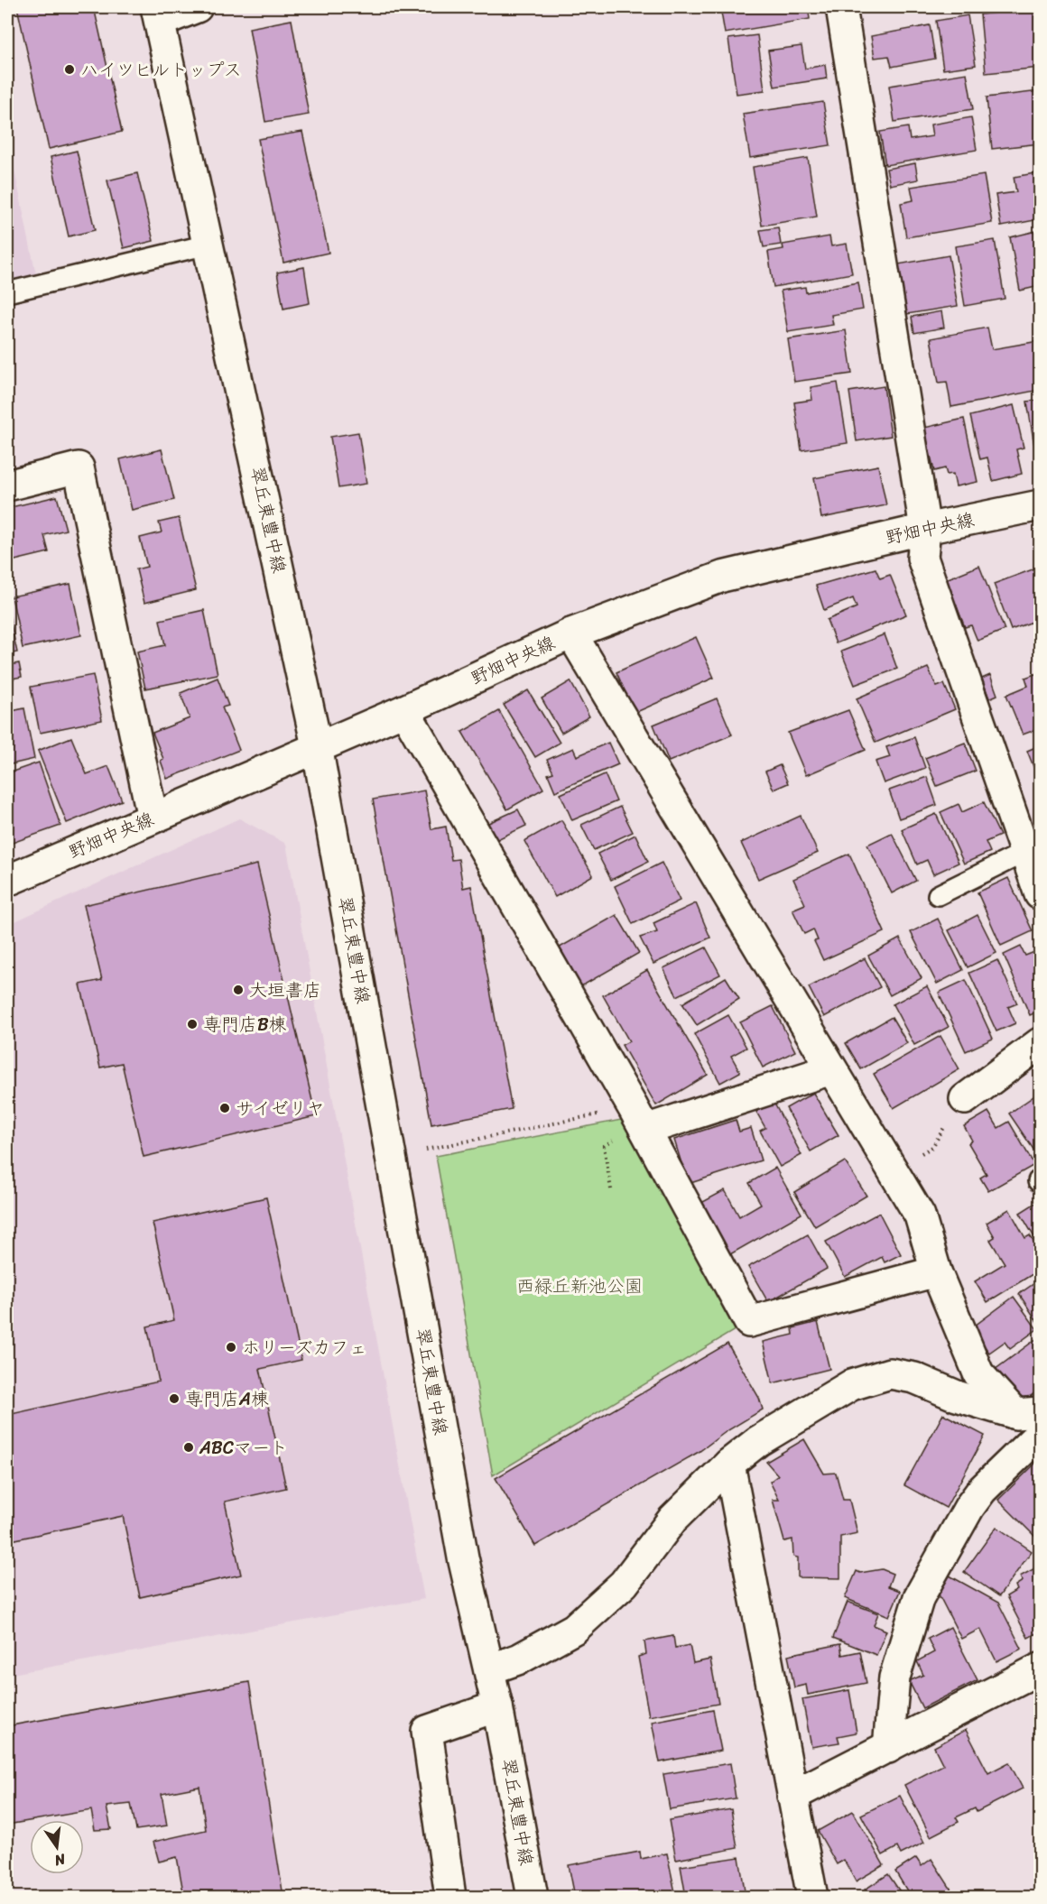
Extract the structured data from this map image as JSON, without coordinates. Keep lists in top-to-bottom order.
{
  "streets": {
    "street": ["翠丘東豊中線", "野畑中央線"]
  },
  "crossings": [
    ["翠丘東豊中線", "野畑中央線"]
  ],
  "parks": ["西緑丘新池公園"],
  "places": [
    "ハイツヒルトップス",
    "大垣書店",
    "専門店B棟",
    "サイゼリヤ",
    "ホリーズカフェ",
    "専門店A棟",
    "ABCマート"
  ],
  "north": "bottom"
}
